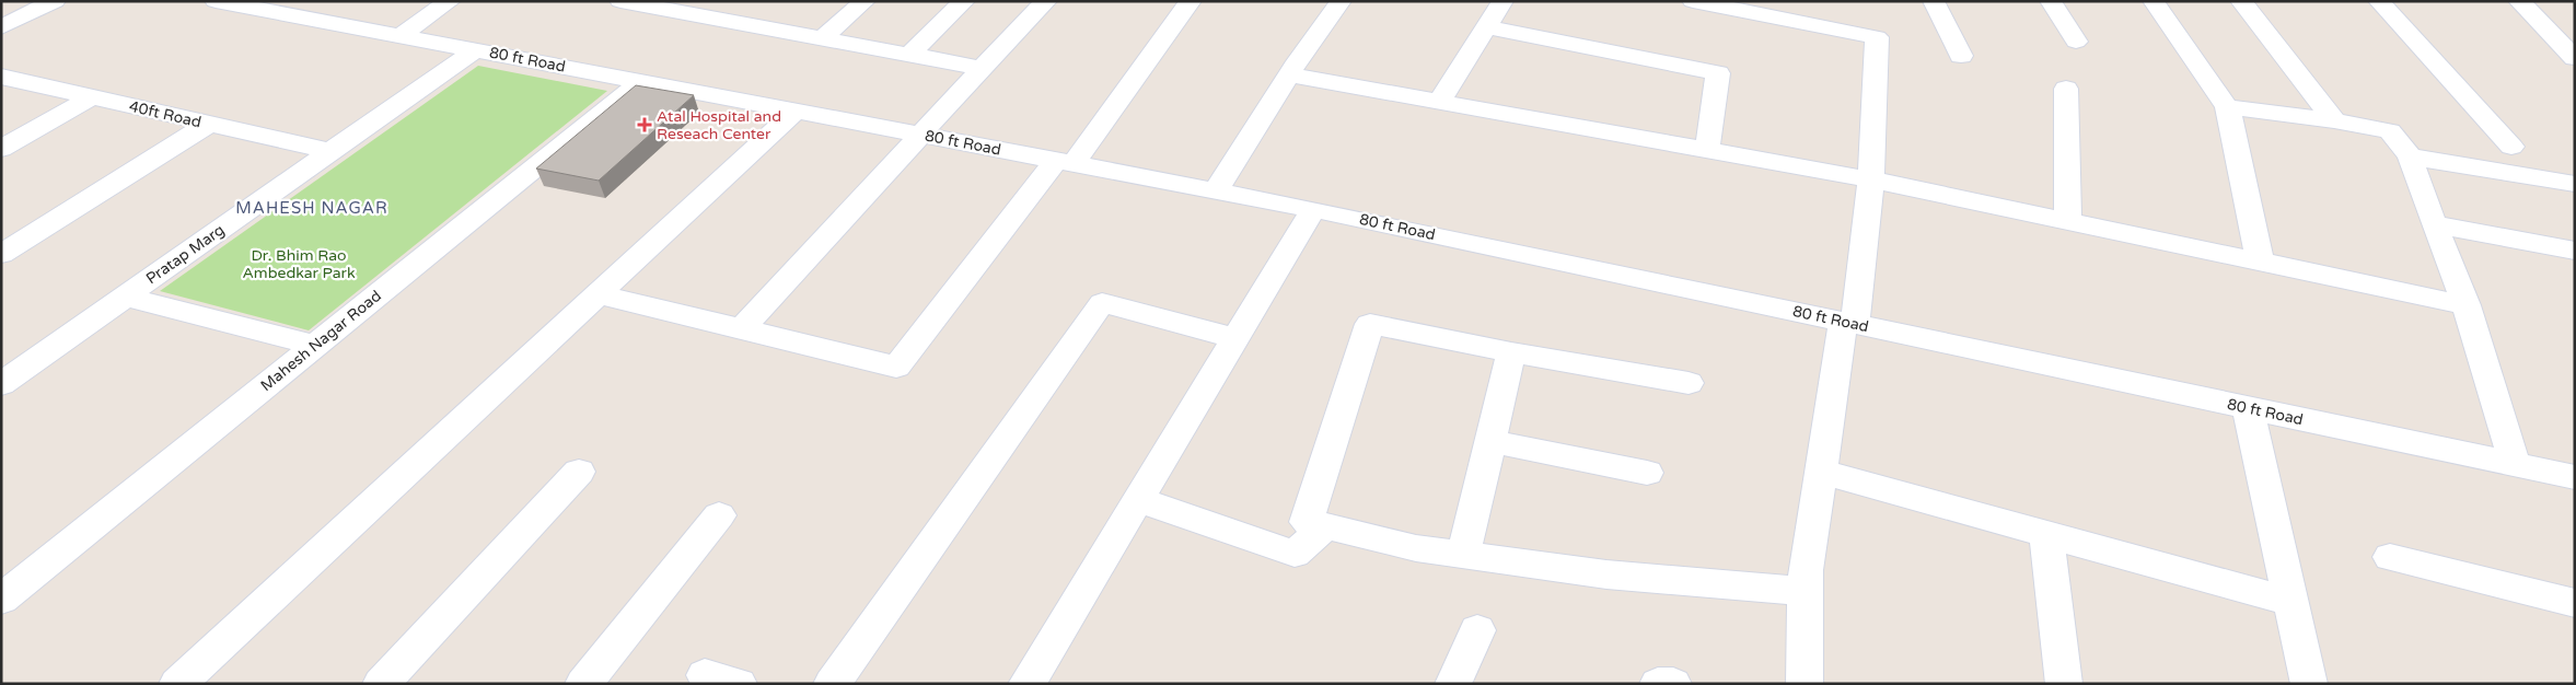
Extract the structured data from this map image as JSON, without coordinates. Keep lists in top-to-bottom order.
{
  "streets": {
    "street": [
      "80 ft Road",
      "40ft Road",
      "Pratap Marg",
      "Mahesh Nagar Road"
    ]
  },
  "crossings": [
    ["80 ft Road", "Pratap Marg"],
    ["80 ft Road", "Mahesh Nagar Road"],
    ["40ft Road", "Pratap Marg"]
  ],
  "districts": ["MAHESH NAGAR"],
  "parks": ["Dr. Bhim Rao Ambedkar Park"],
  "places": {
    "health": ["Atal Hospital and Reseach Center"]
  }
}
